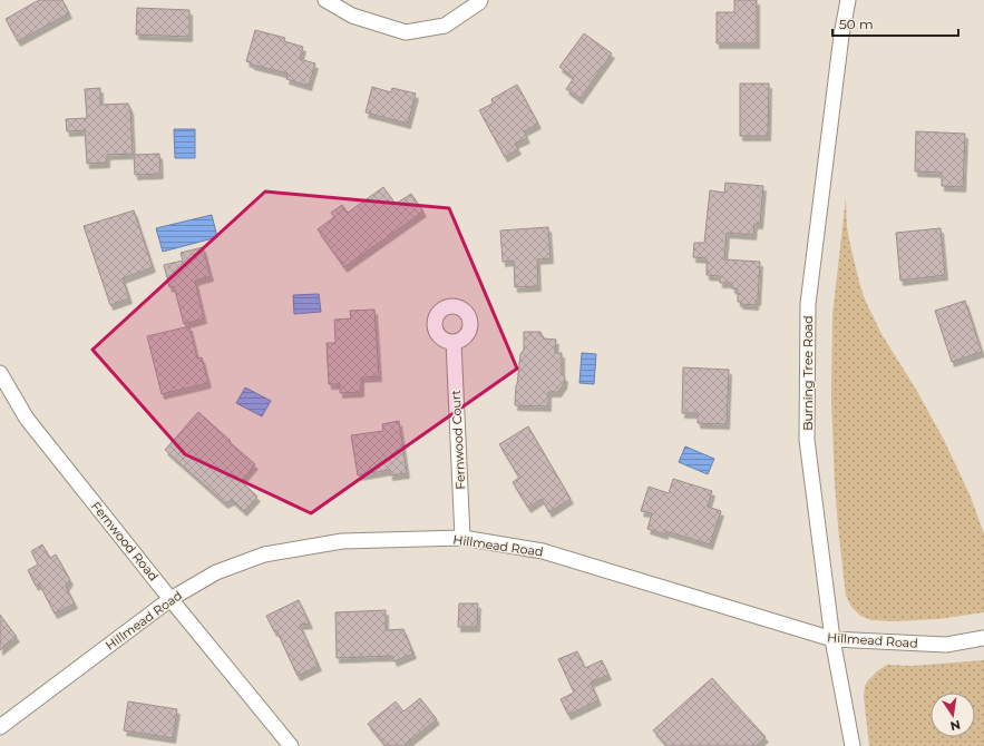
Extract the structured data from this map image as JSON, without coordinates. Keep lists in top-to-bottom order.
{
  "streets": {
    "street": [
      "Burning Tree Road",
      "Fernwood Court",
      "Fernwood Road",
      "Hillmead Road"
    ]
  },
  "crossings": [
    ["Burning Tree Road", "Hillmead Road"],
    ["Fernwood Court", "Hillmead Road"],
    ["Fernwood Road", "Hillmead Road"]
  ],
  "scale_bar": "50 m",
  "north": "bottom"
}
